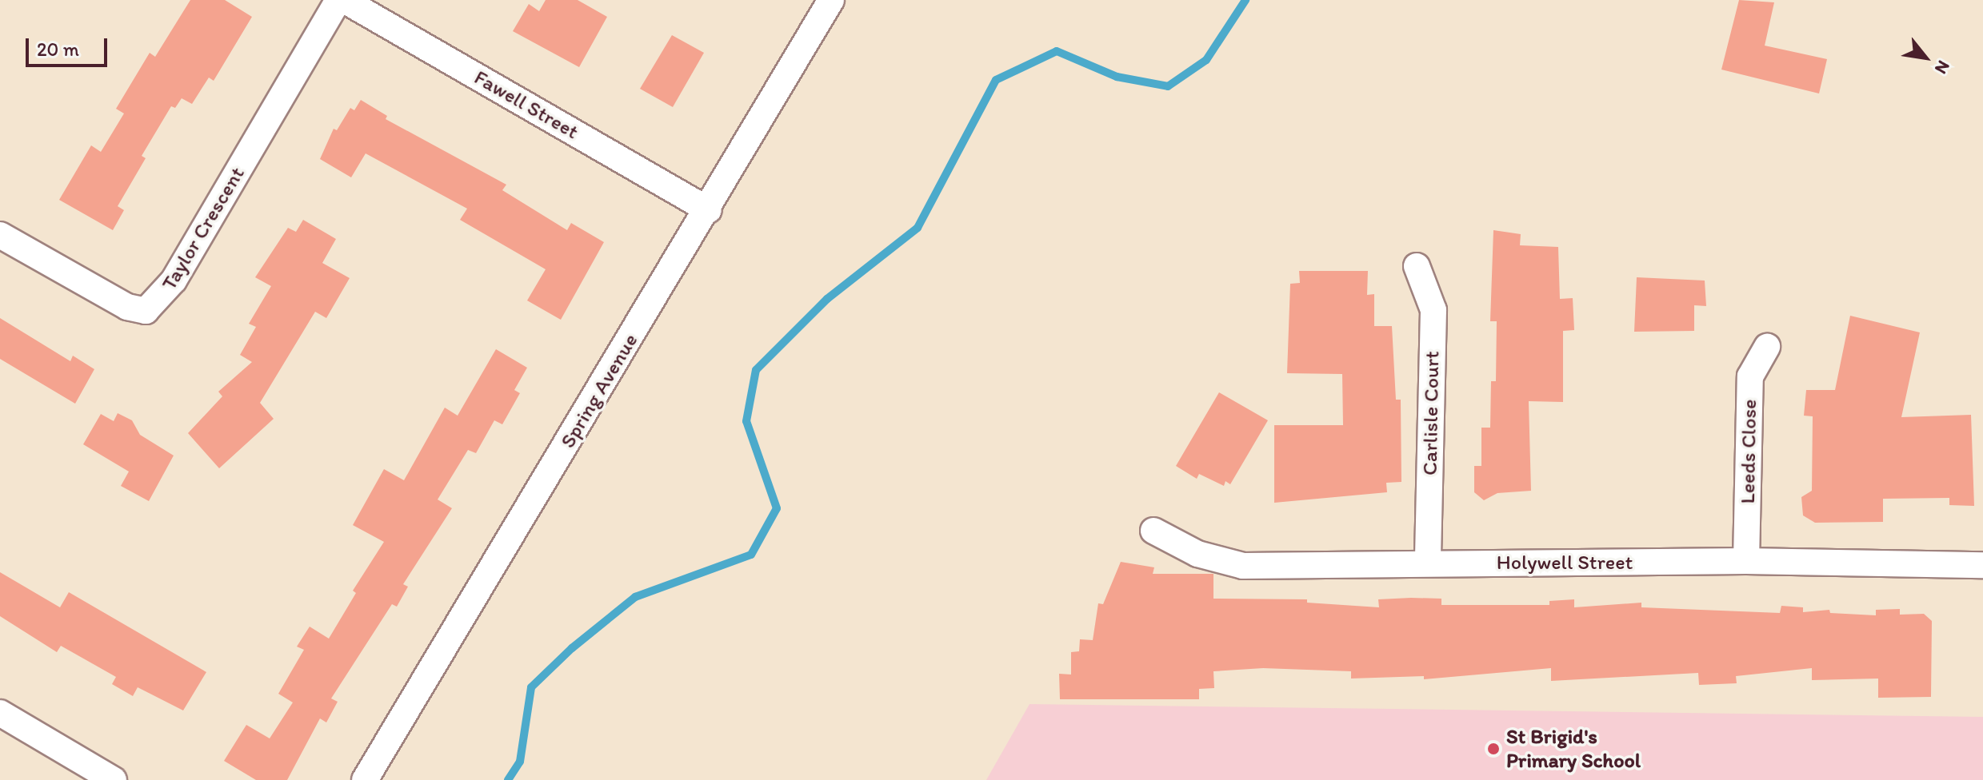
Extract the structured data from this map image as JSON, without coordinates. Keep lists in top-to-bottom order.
{
  "streets": {
    "street": [
      "Fawell Street",
      "Taylor Crescent",
      "Spring Avenue",
      "Carlisle Court",
      "Leeds Close",
      "Holywell Street"
    ]
  },
  "crossings": [
    ["Fawell Street", "Spring Avenue"],
    ["Carlisle Court", "Holywell Street"],
    ["Leeds Close", "Holywell Street"]
  ],
  "places": ["St Brigid's Primary School"],
  "scale_bar": "20 m",
  "north": "bottom right"
}
